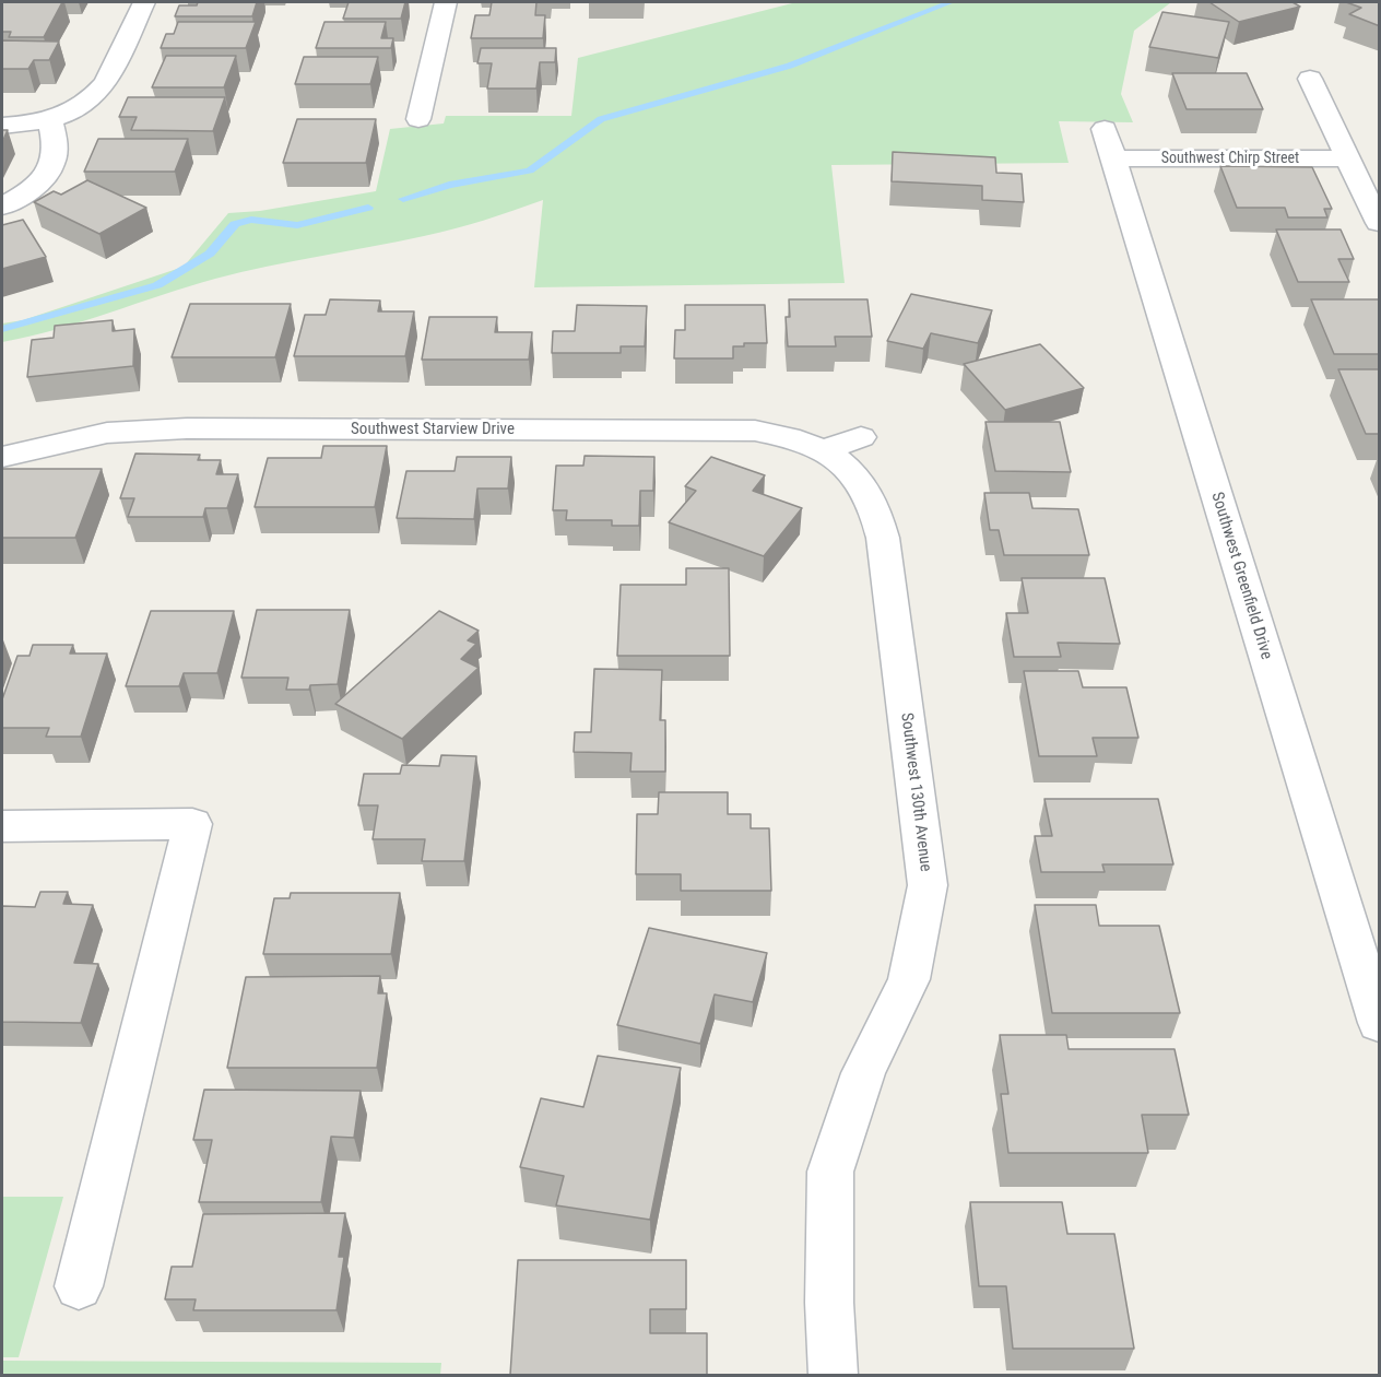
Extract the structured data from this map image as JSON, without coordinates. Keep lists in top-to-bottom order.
{
  "streets": {
    "street": [
      "Southwest Chirp Street",
      "Southwest Starview Drive",
      "Southwest Greenfield Drive",
      "Southwest 130th Avenue"
    ]
  },
  "crossings": [
    ["Southwest Chirp Street", "Southwest Greenfield Drive"],
    ["Southwest Starview Drive", "Southwest 130th Avenue"]
  ]
}
